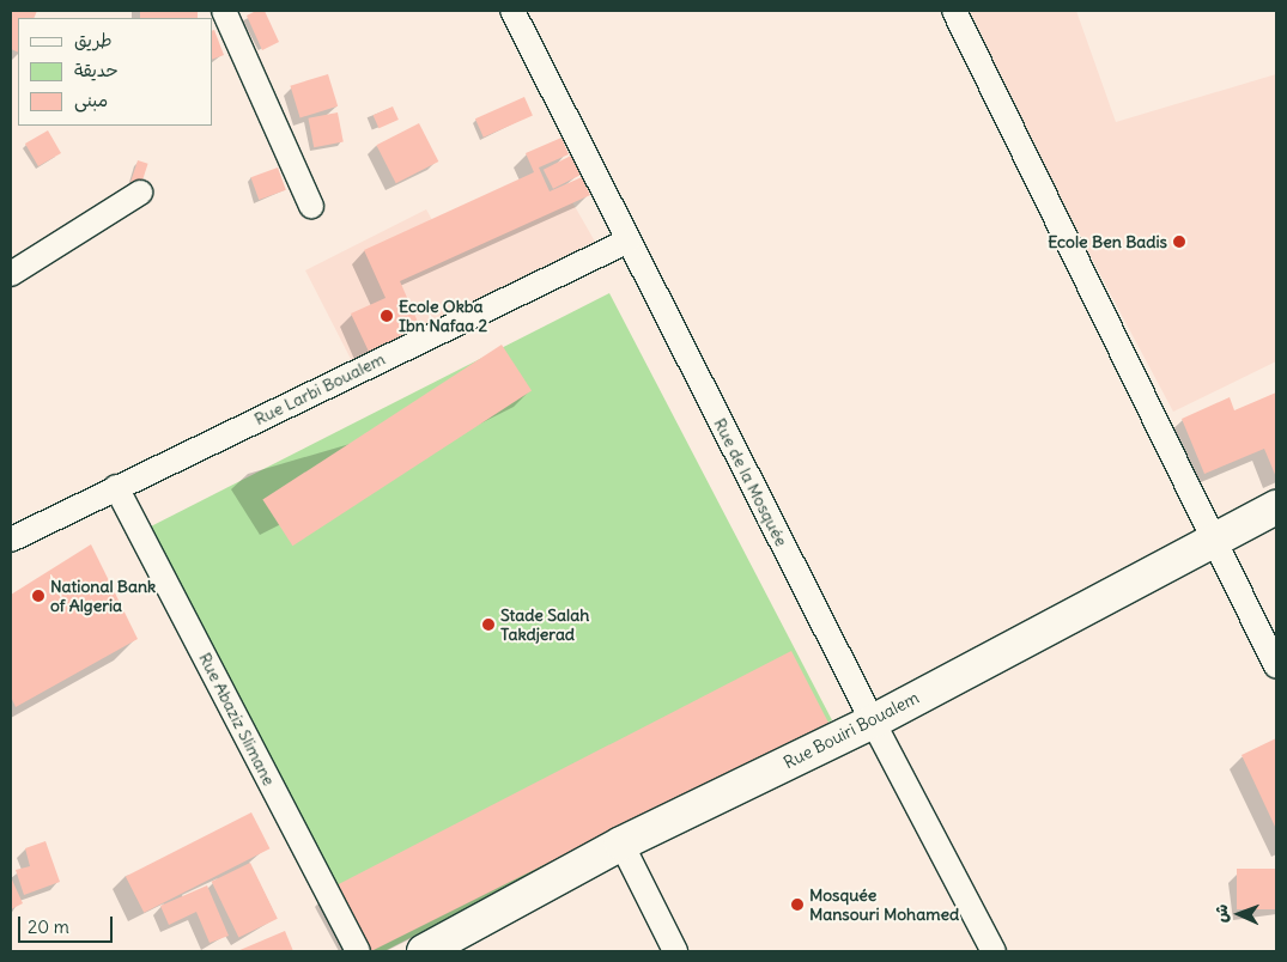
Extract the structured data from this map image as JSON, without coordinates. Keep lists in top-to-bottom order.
{
  "streets": {
    "main road": ["Rue Bouiri Boualem"],
    "street": ["Rue Larbi Boualem", "Rue de la Mosquée", "Rue Abaziz Slimane"]
  },
  "crossings": [
    ["Rue Larbi Boualem", "Rue de la Mosquée"],
    ["Rue Larbi Boualem", "Rue Abaziz Slimane"],
    ["Rue de la Mosquée", "Rue Bouiri Boualem"]
  ],
  "places": [
    "Ecole Ben Badis",
    "Ecole Okba Ibn Nafaa 2",
    "National Bank of Algeria",
    "Stade Salah Takdjerad",
    "Mosquée Mansouri Mohamed"
  ],
  "legend": ["طريق", "حديقة", "مبنى"],
  "scale_bar": "20 m",
  "north": "left"
}
